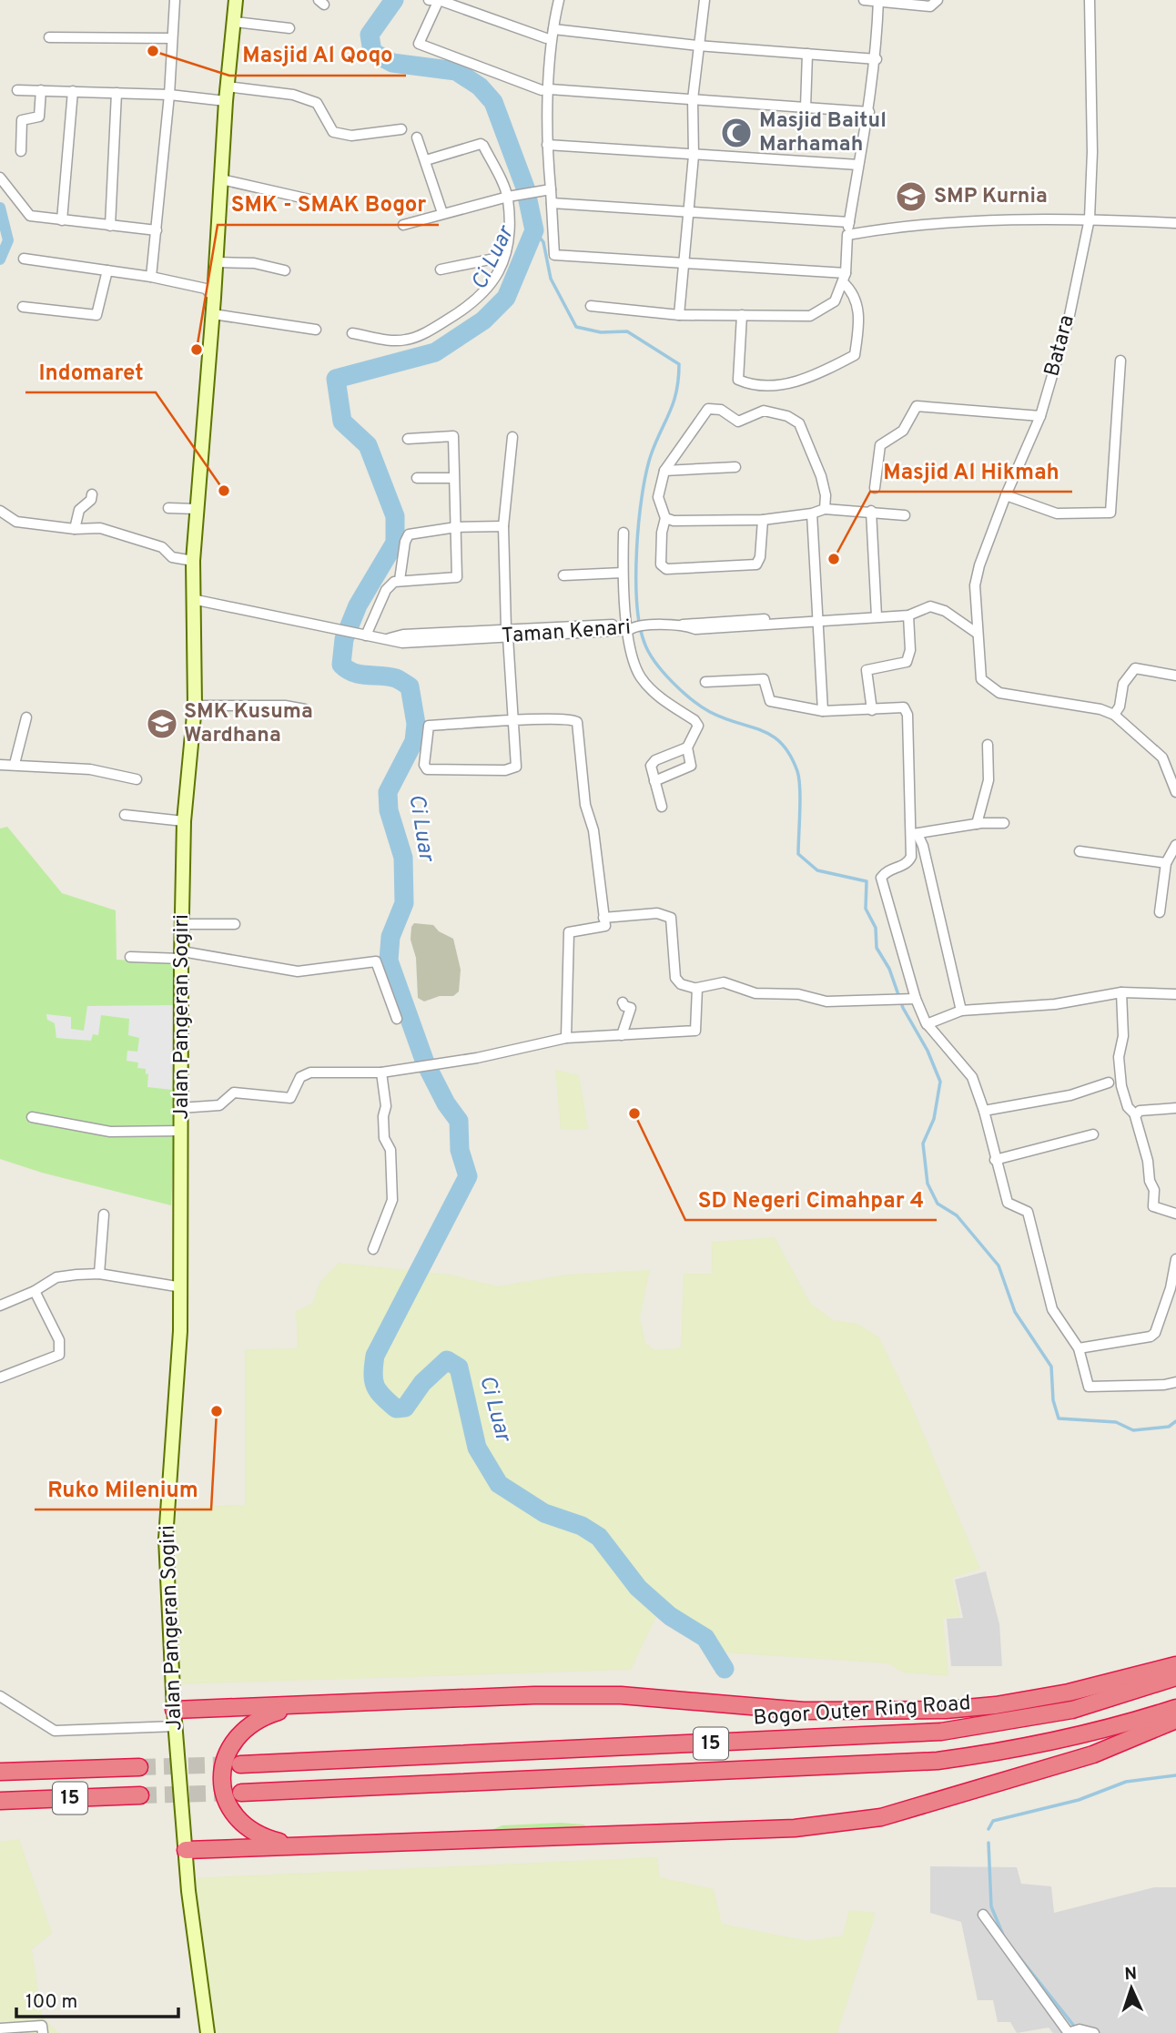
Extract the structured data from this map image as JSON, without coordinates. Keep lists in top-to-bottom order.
{
  "streets": {
    "highway": ["Bogor Outer Ring Road", "15"],
    "street": ["Batara", "Taman Kenari", "Jalan Pangeran Sogiri"]
  },
  "crossings": [
    ["Taman Kenari", "Jalan Pangeran Sogiri"]
  ],
  "water": ["Ci Luar"],
  "places": {
    "other": [
      "Masjid Al Qoqo",
      "SMK - SMAK Bogor",
      "Indomaret",
      "Masjid Al Hikmah",
      "SD Negeri Cimahpar 4",
      "Ruko Milenium"
    ],
    "mosque": ["Masjid Baitul Marhamah"],
    "school or university": ["SMP Kurnia", "SMK Kusuma Wardhana"]
  },
  "scale_bar": "100 m",
  "north": "top"
}
